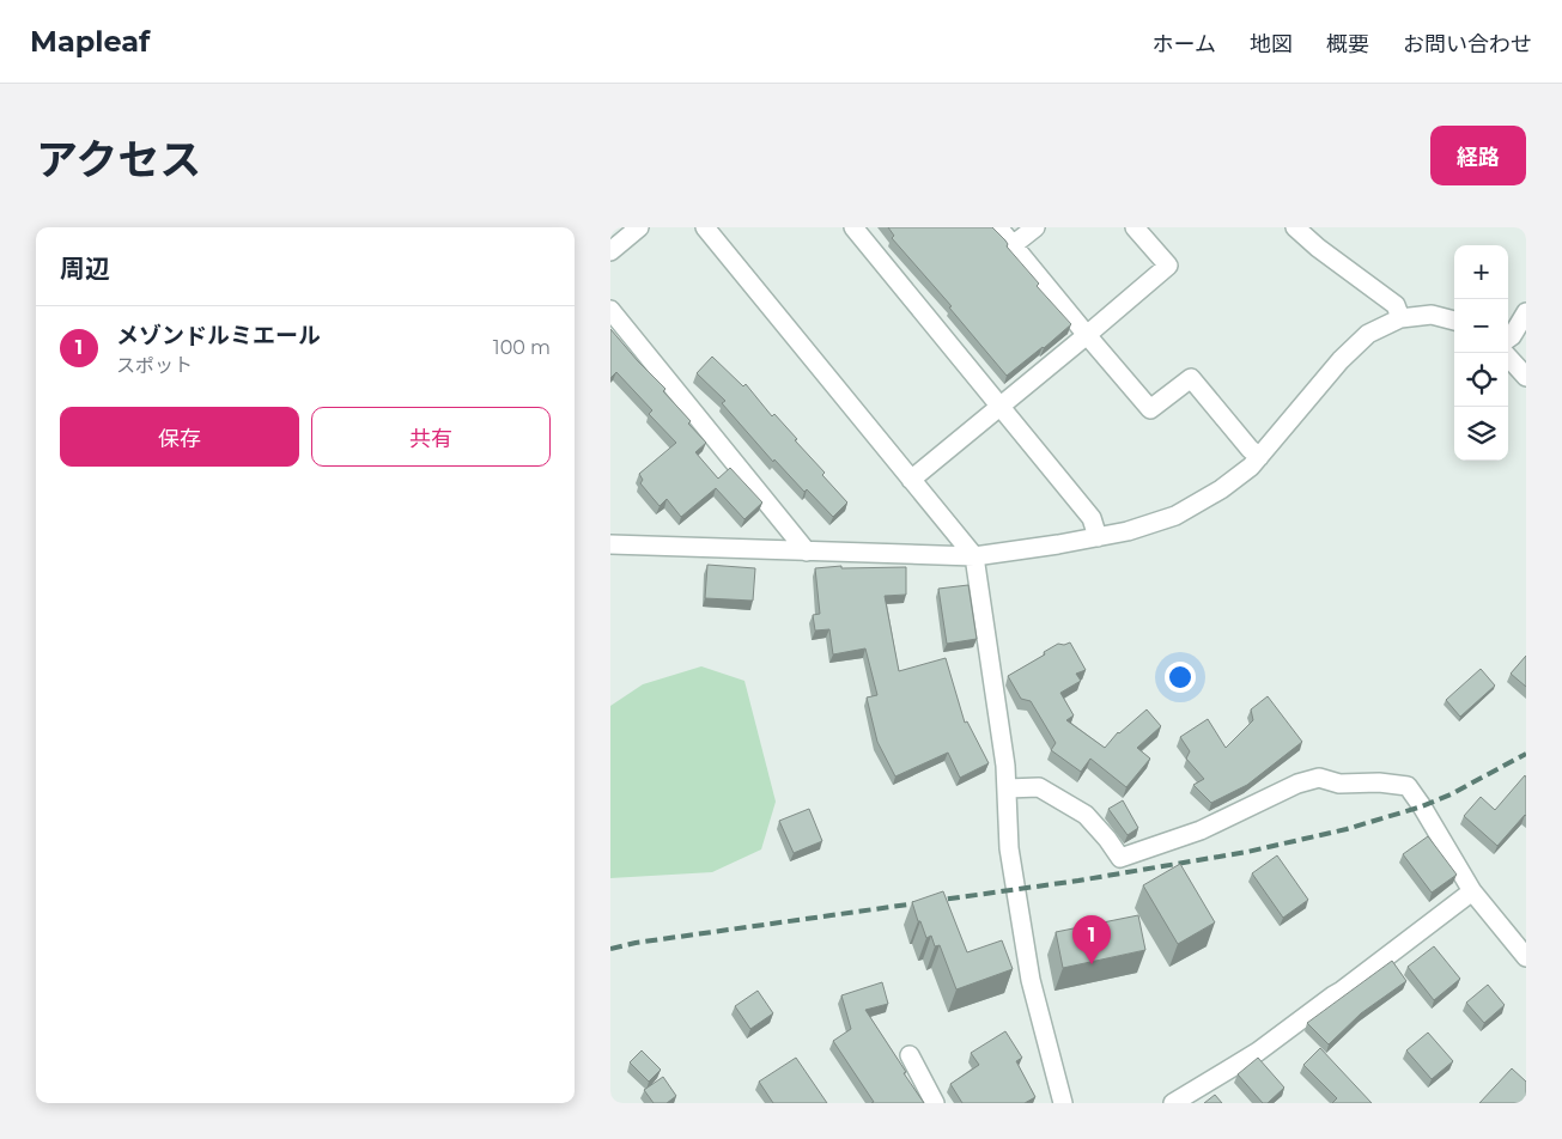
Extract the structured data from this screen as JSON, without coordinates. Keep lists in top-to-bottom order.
{
  "page": {
    "header": "Mapleaf",
    "nav": [
      "ホーム",
      "地図",
      "概要",
      "お問い合わせ"
    ],
    "title": "アクセス",
    "buttons": [
      "経路",
      ["保存", "共有"]
    ],
    "heading": "周辺",
    "map_buttons": ["+", "−"],
    "list": [
      {
        "mark": "1",
        "name": "メゾンドルミエール",
        "note": "スポット",
        "value": "100 m"
      }
    ],
    "pins": "1"
  }
}
